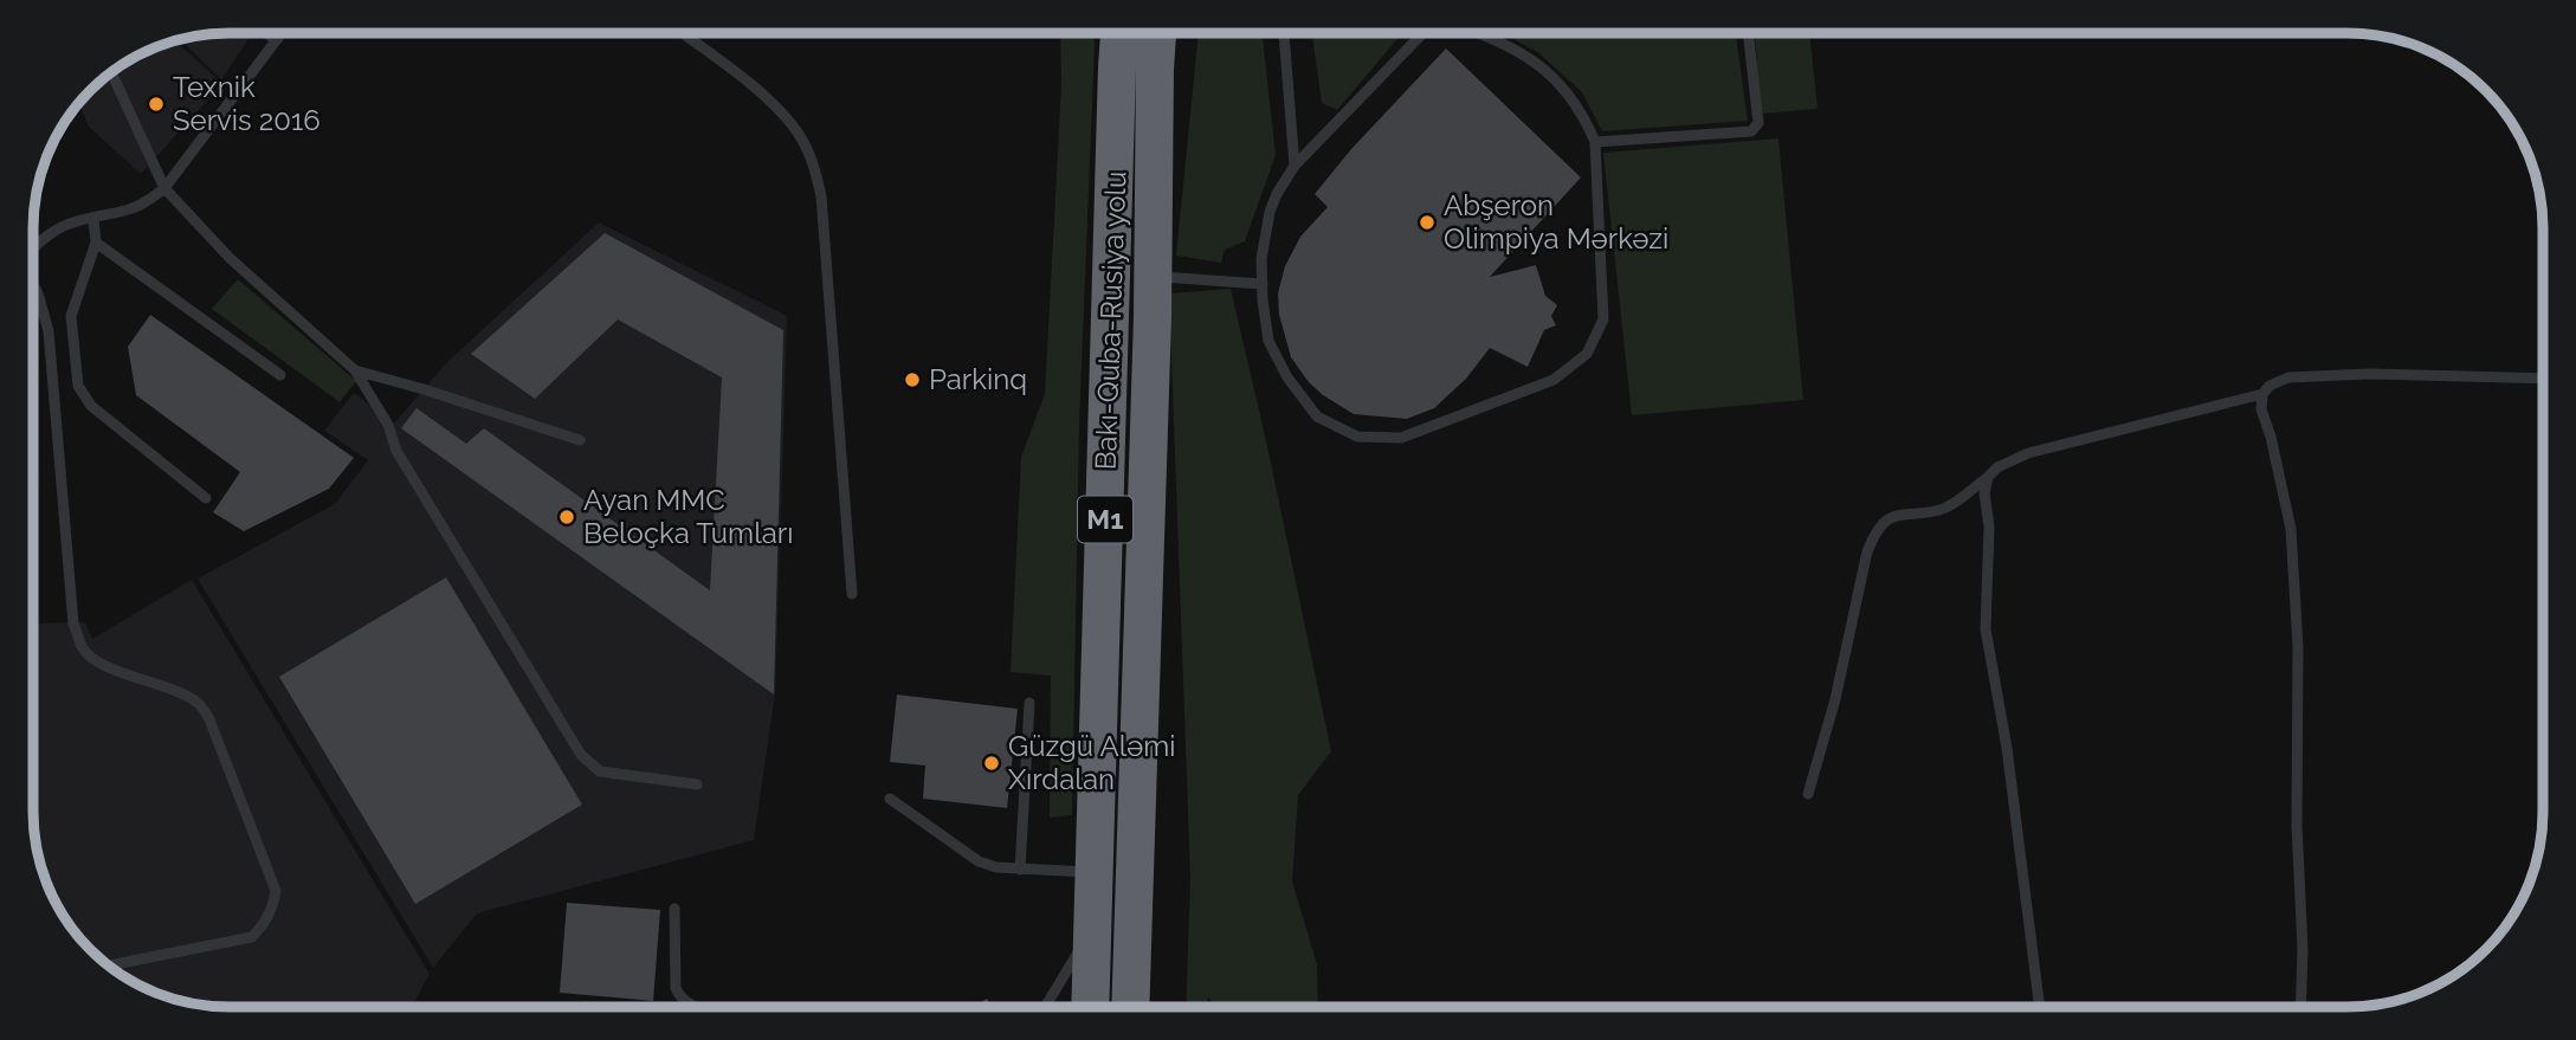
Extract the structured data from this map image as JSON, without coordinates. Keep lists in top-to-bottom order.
{
  "streets": {
    "highway": ["Bakı-Quba-Rusiya yolu", "M1"]
  },
  "places": [
    "Texnik Servis 2016",
    "Abşeron Olimpiya Mərkəzi",
    "Parkinq",
    "Ayan MMC Beloçka Tumları",
    "Güzgü Aləmi Xırdalan"
  ]
}
